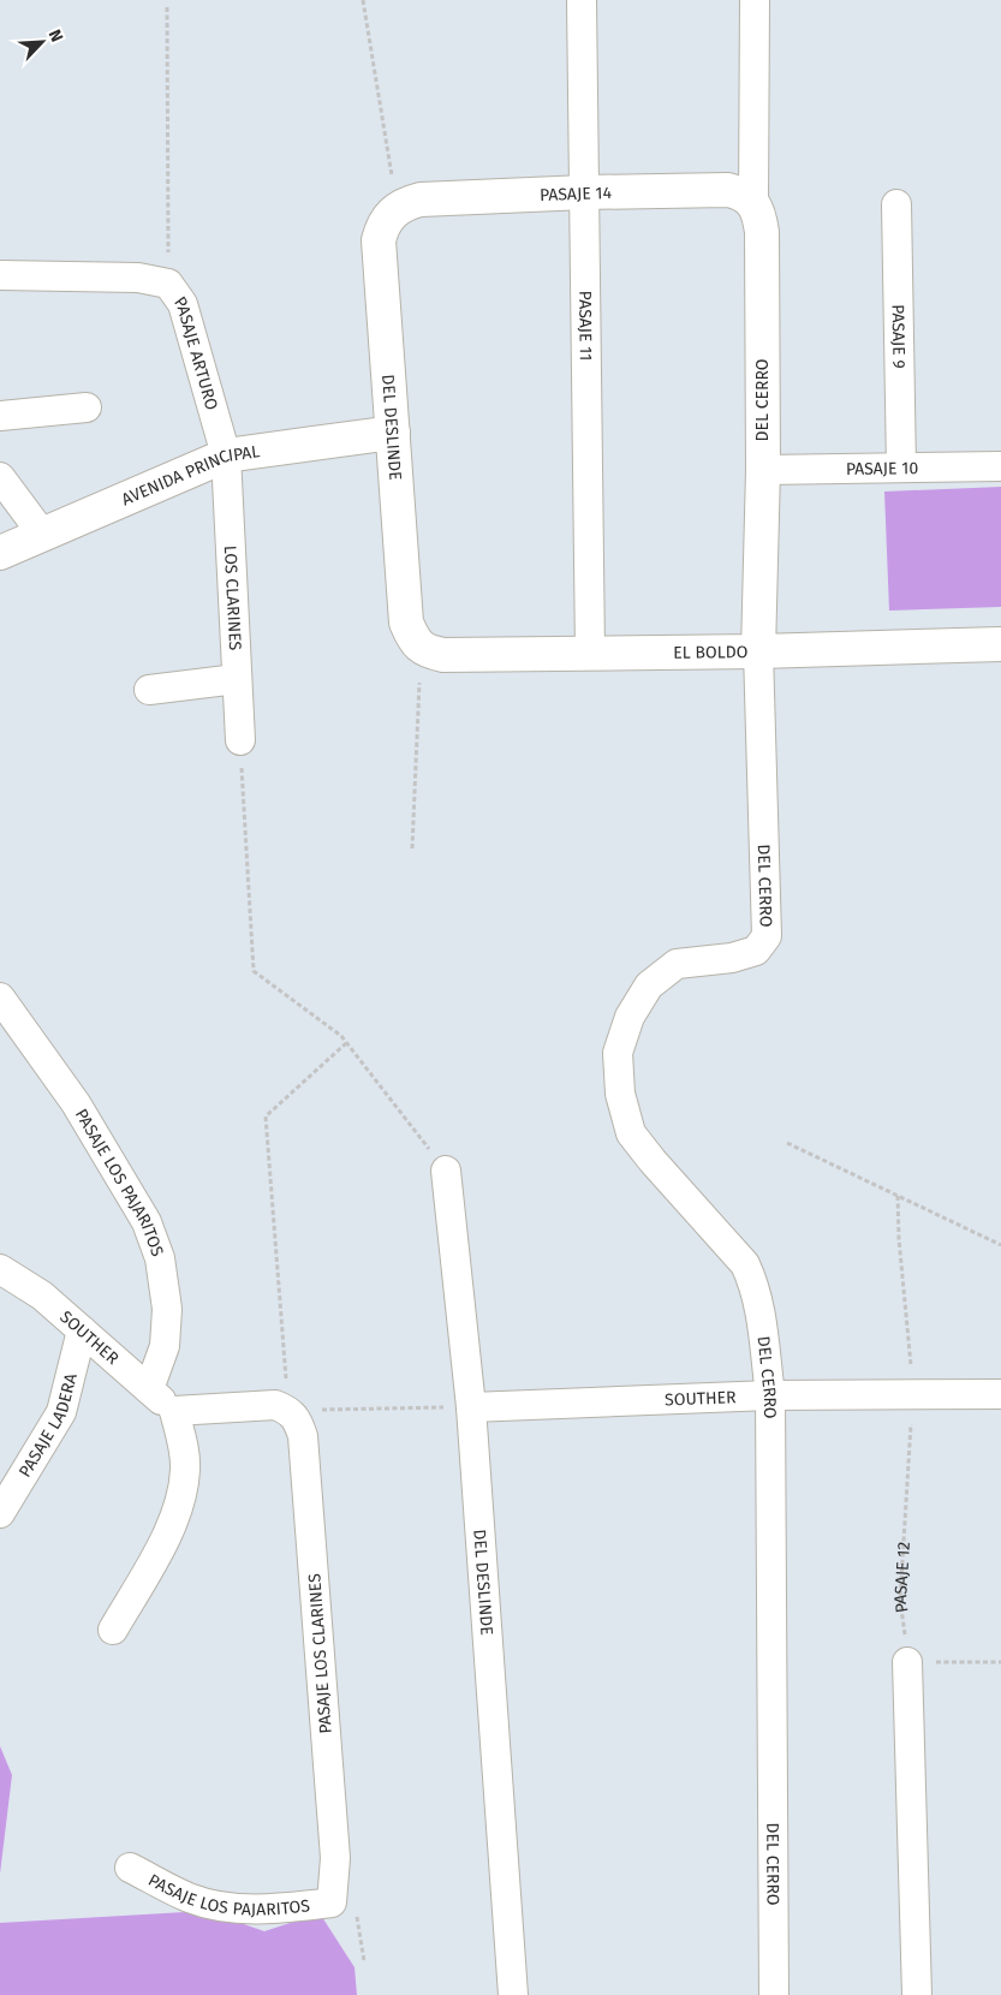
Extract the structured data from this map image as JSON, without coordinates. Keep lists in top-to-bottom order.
{
  "streets": {
    "street": [
      "PASAJE 14",
      "PASAJE 11",
      "PASAJE 9",
      "PASAJE ARTURO",
      "DEL CERRO",
      "DEL DESLINDE",
      "PASAJE 10",
      "AVENIDA PRINCIPAL",
      "LOS CLARINES",
      "EL BOLDO",
      "PASAJE LOS PAJARITOS",
      "SOUTHER",
      "PASAJE LADERA",
      "PASAJE LOS CLARINES"
    ],
    "path": ["PASAJE 12"]
  },
  "crossings": [
    ["PASAJE 14", "PASAJE 11"],
    ["PASAJE 14", "DEL CERRO"],
    ["PASAJE 14", "DEL DESLINDE"],
    ["PASAJE 11", "EL BOLDO"],
    ["PASAJE 9", "PASAJE 10"],
    ["PASAJE ARTURO", "AVENIDA PRINCIPAL"],
    ["PASAJE ARTURO", "LOS CLARINES"],
    ["DEL CERRO", "PASAJE 10"],
    ["DEL CERRO", "EL BOLDO"],
    ["DEL CERRO", "SOUTHER"],
    ["DEL DESLINDE", "AVENIDA PRINCIPAL"],
    ["DEL DESLINDE", "EL BOLDO"],
    ["DEL DESLINDE", "SOUTHER"],
    ["AVENIDA PRINCIPAL", "LOS CLARINES"],
    ["PASAJE LOS PAJARITOS", "SOUTHER"],
    ["PASAJE LOS PAJARITOS", "PASAJE LOS CLARINES"],
    ["SOUTHER", "PASAJE LADERA"],
    ["SOUTHER", "PASAJE 12"]
  ],
  "north": "top right"
}
